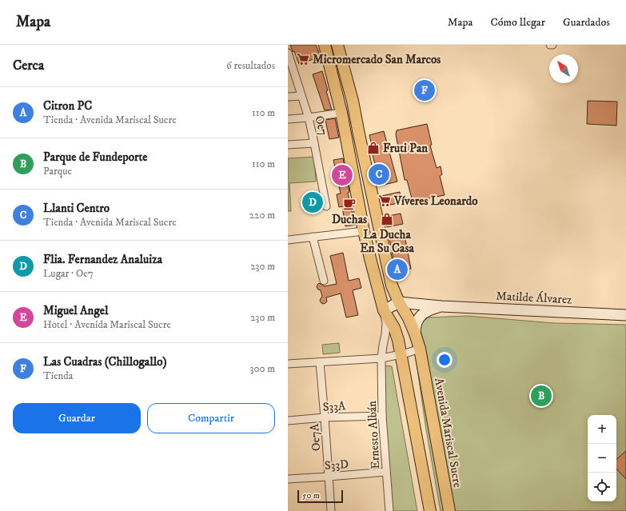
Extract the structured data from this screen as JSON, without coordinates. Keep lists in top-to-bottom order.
{
  "streets": {
    "main road": ["Avenida Mariscal Sucre"],
    "street": [
      "Oe7",
      "Matilde Álvarez",
      "S33A",
      "Ernesto Albán",
      "Oe7A",
      "S33D"
    ]
  },
  "crossings": [
    ["Matilde Álvarez", "Avenida Mariscal Sucre"],
    ["S33A", "Ernesto Albán"],
    ["S33A", "Oe7A"],
    ["Ernesto Albán", "S33D"],
    ["Oe7A", "S33D"]
  ],
  "places": {
    "supermarket": ["Micromercado San Marcos", "Víveres Leonardo"],
    "shop": ["Fruti Pan", "La Ducha En Su Casa"],
    "cafe": ["Duchas"]
  },
  "scale_bar": "50 m",
  "north": "top left",
  "page": {
    "header": "Mapa",
    "nav": ["Mapa", "Cómo llegar", "Guardados"],
    "heading": ["Cerca", "6 resultados"],
    "pins": [
      "F",
      "C",
      "E",
      "D",
      "A",
      "B"
    ],
    "list": [
      {
        "mark": "A",
        "name": "Citron PC",
        "note": "Tienda · Avenida Mariscal Sucre",
        "value": "110 m"
      },
      {
        "mark": "B",
        "name": "Parque de Fundeporte",
        "note": "Parque",
        "value": "110 m"
      },
      {
        "mark": "C",
        "name": "Llanti Centro",
        "note": "Tienda · Avenida Mariscal Sucre",
        "value": "220 m"
      },
      {
        "mark": "D",
        "name": "Flia. Fernandez Analuiza",
        "note": "Lugar · Oe7",
        "value": "230 m"
      },
      {
        "mark": "E",
        "name": "Miguel Angel",
        "note": "Hotel · Avenida Mariscal Sucre",
        "value": "230 m"
      },
      {
        "mark": "F",
        "name": "Las Cuadras (Chillogallo)",
        "note": "Tienda",
        "value": "300 m"
      }
    ],
    "buttons": ["Guardar", "Compartir"],
    "map_buttons": ["+", "−"],
    "scale": "50 m"
  }
}
